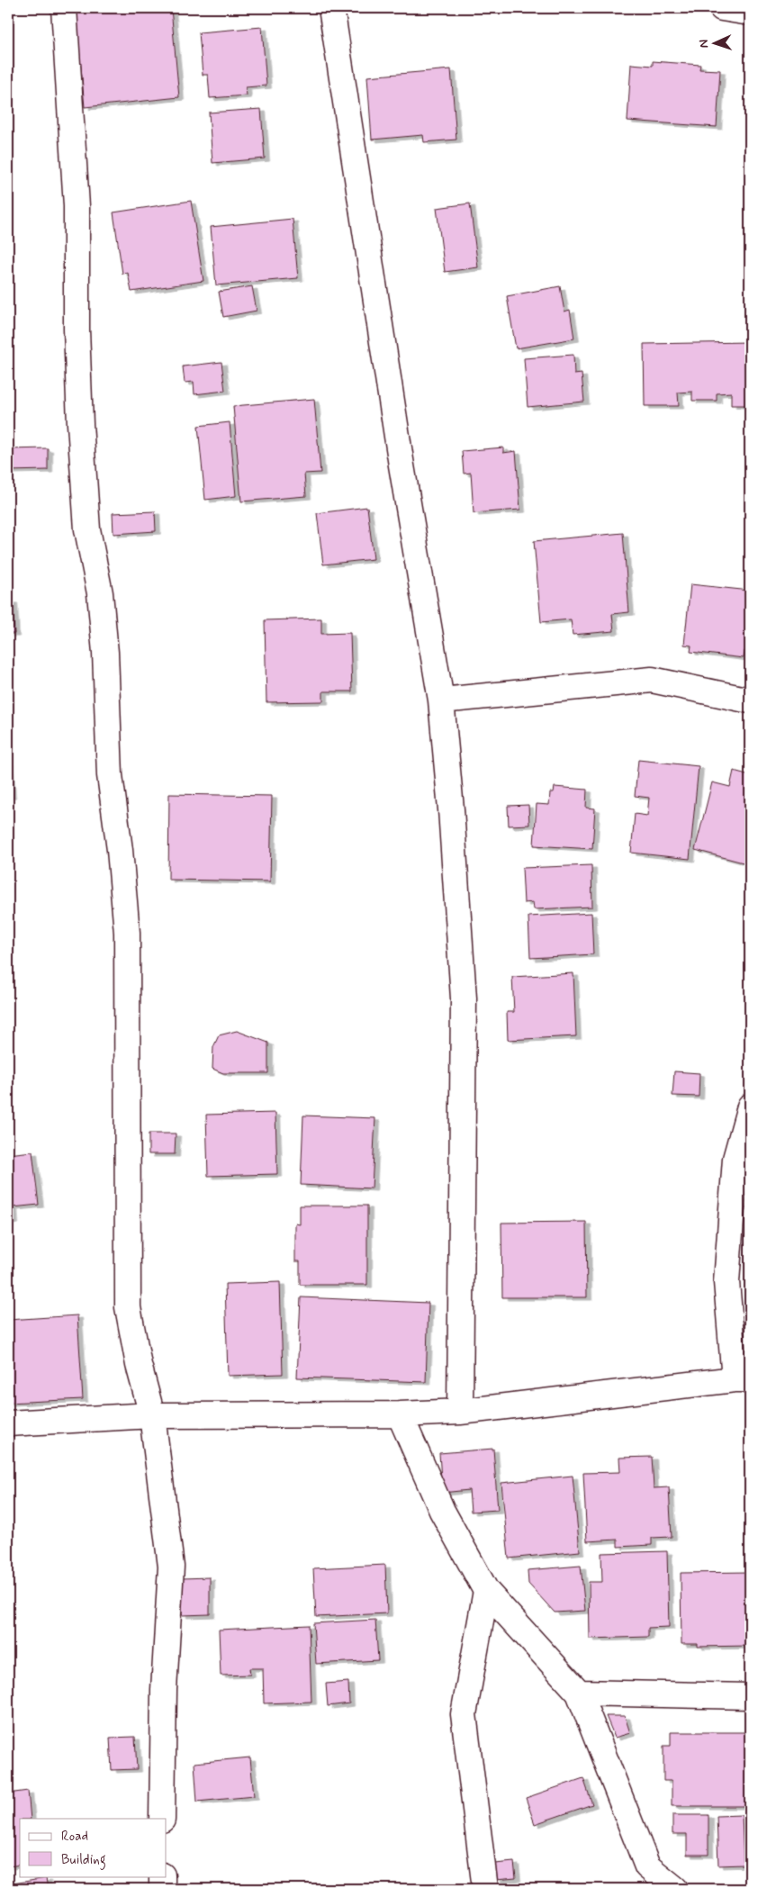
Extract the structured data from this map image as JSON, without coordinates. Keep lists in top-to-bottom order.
{
  "legend": ["Road", "Building"],
  "north": "left"
}
